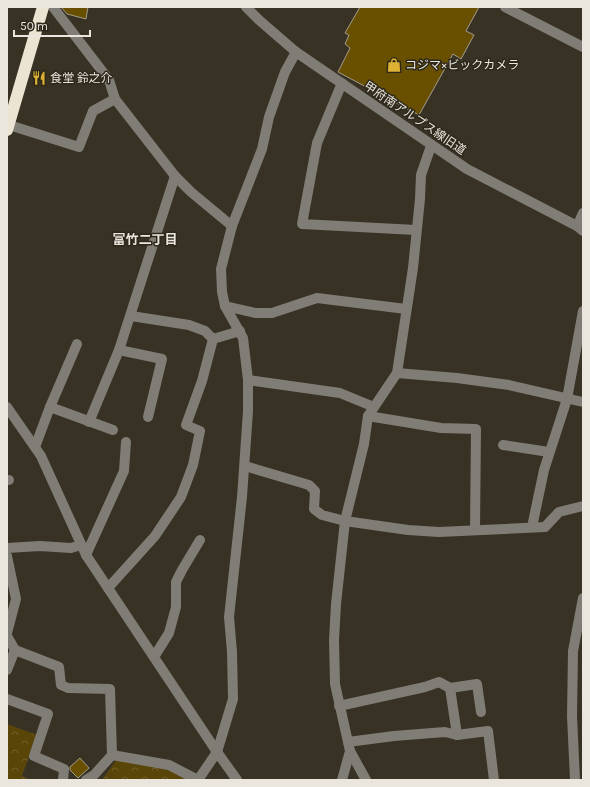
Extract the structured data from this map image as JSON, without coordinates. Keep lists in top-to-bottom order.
{
  "streets": {
    "street": ["甲府南アルプス線旧道"]
  },
  "districts": ["富竹二丁目"],
  "places": {
    "shop": ["コジマ×ビックカメラ"],
    "restaurant": ["食堂 鈴之介"]
  },
  "scale_bar": "50 m"
}
